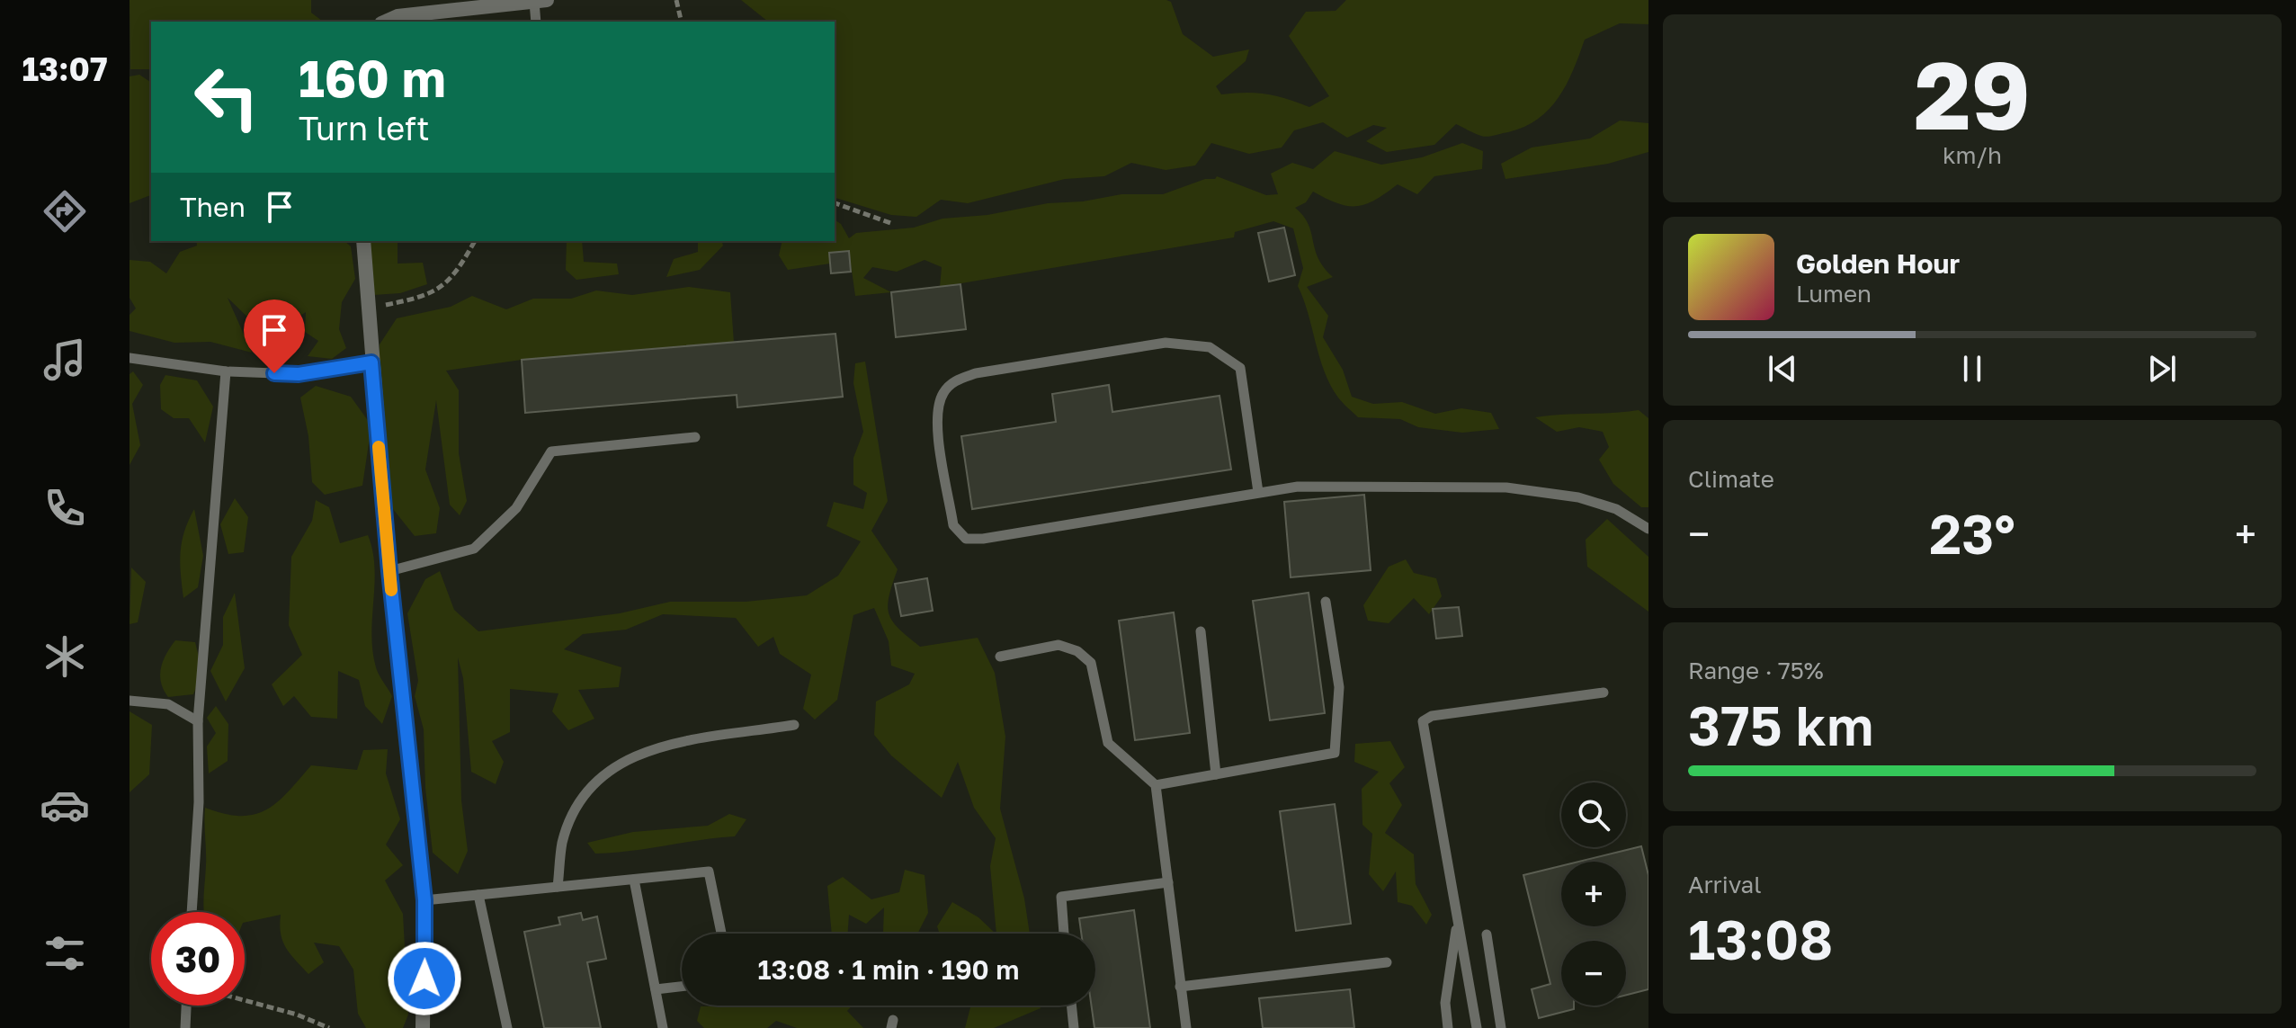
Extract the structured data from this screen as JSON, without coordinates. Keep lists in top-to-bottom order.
{
  "page": {
    "tabs": "13:07",
    "tile": [
      ["29", "km/h"],
      "Climate",
      ["Range · 75%", "375 km"],
      ["Arrival", "13:08"]
    ],
    "turn": ["160 m", "Turn left"],
    "then": "Then",
    "song": ["Golden Hour", "Lumen"],
    "heat": ["−", "23°", "+"],
    "map_buttons": ["+", "−"],
    "limit": "30",
    "trip": "13:08 · 1 min · 190 m"
  }
}
